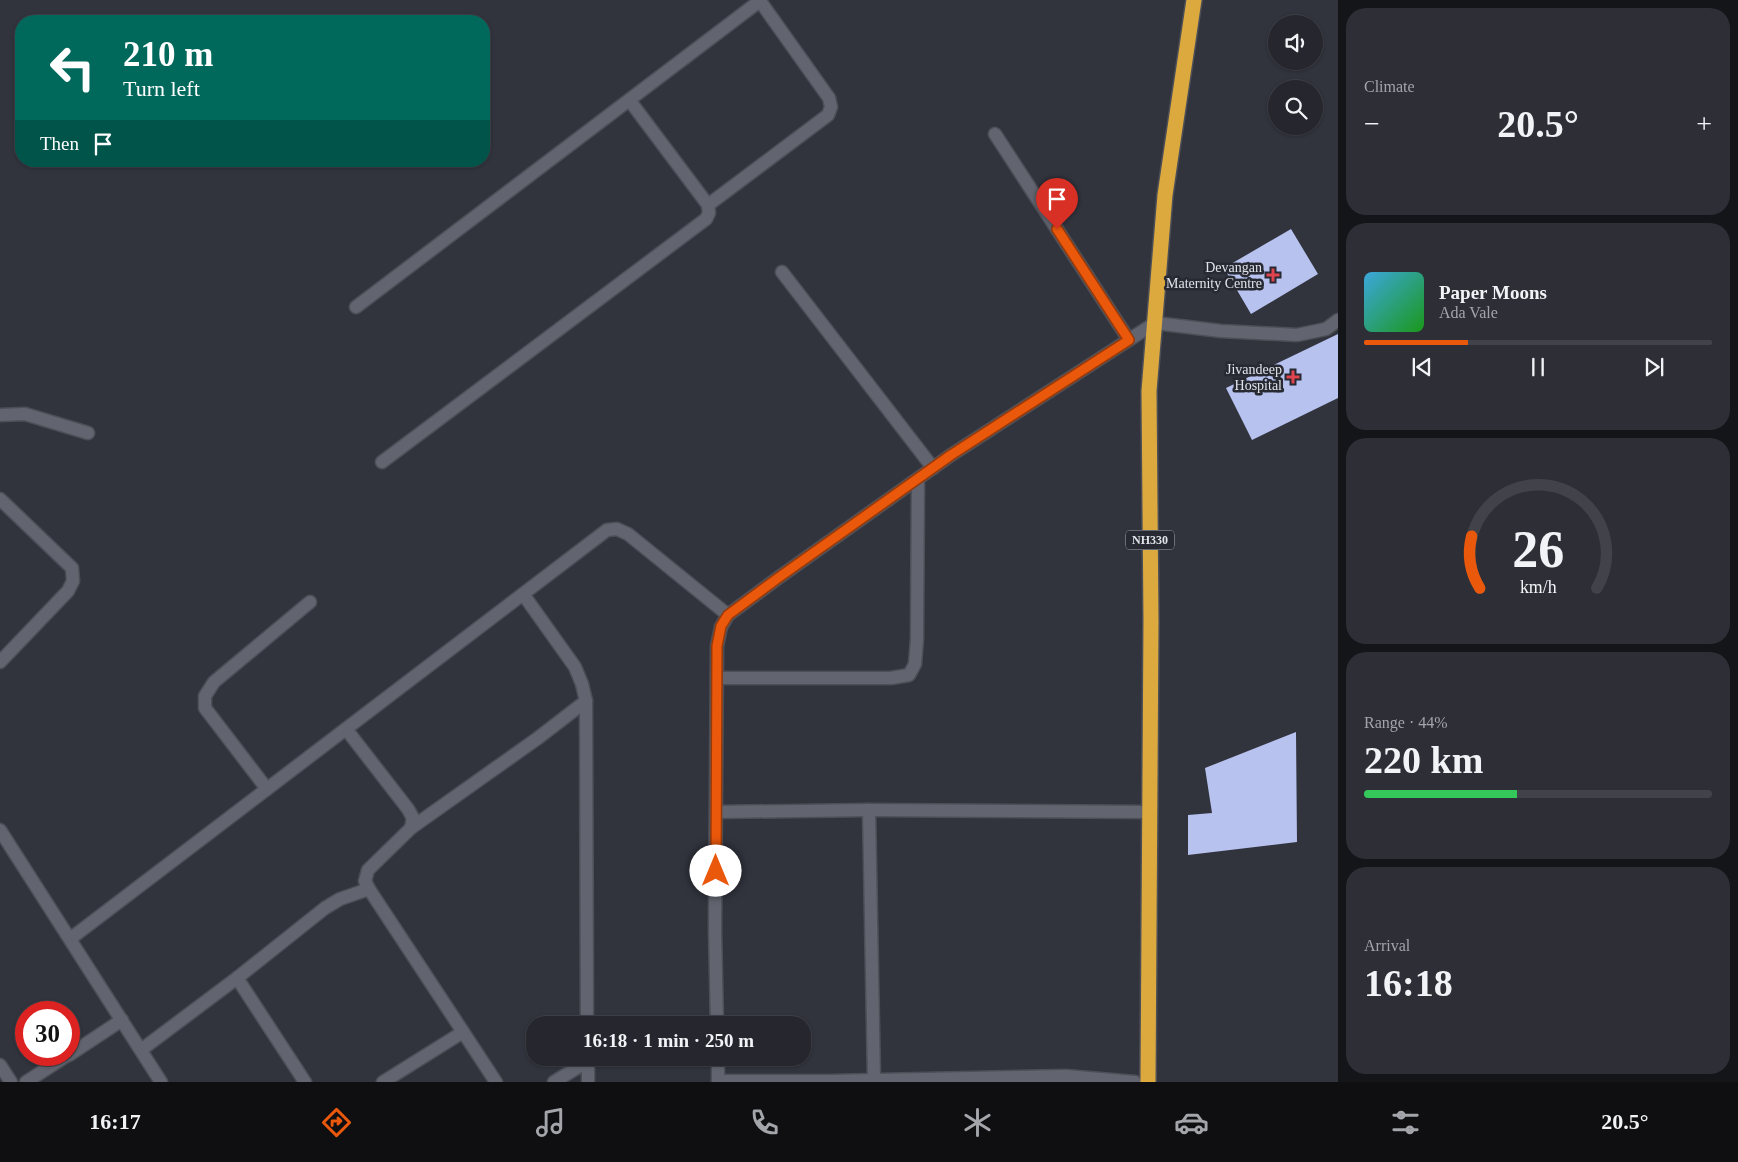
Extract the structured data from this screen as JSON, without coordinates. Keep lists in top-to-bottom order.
{
  "streets": {
    "highway": ["NH330"]
  },
  "places": {
    "health": ["Devangan Maternity Centre", "Jivandeep Hospital"]
  },
  "page": {
    "tile": [
      "Climate",
      ["Range · 44%", "220 km"],
      ["Arrival", "16:18"]
    ],
    "turn": ["210 m", "Turn left"],
    "heat": ["−", "20.5°", "+"],
    "then": "Then",
    "song": ["Paper Moons", "Ada Vale"],
    "limit": "30",
    "trip": "16:18 · 1 min · 250 m",
    "tabs": ["16:17", "20.5°"],
    "gauge": ["26", "km/h"]
  }
}
